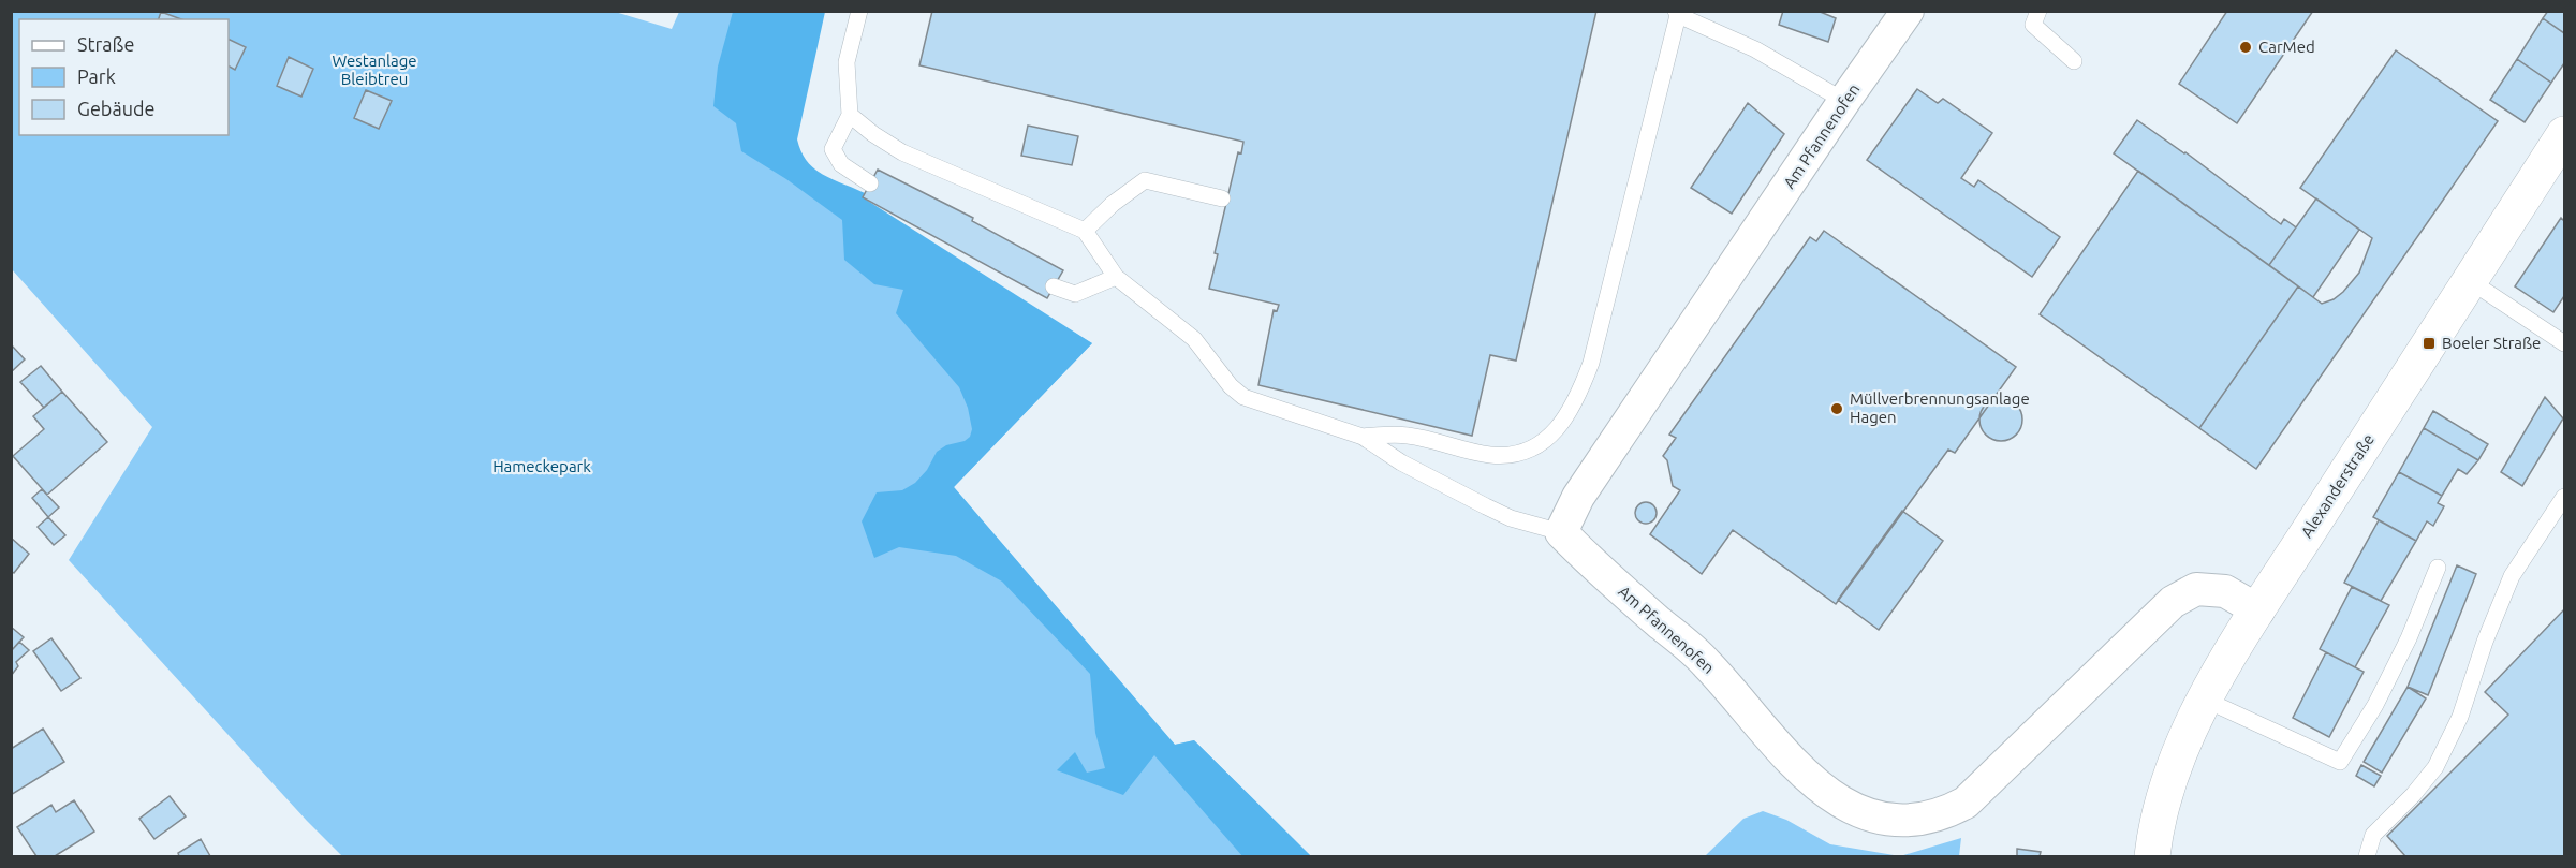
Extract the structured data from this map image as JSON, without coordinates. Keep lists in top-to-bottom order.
{
  "streets": {
    "main road": ["Alexanderstraße"],
    "street": ["Am Pfannenofen"]
  },
  "crossings": [
    ["Am Pfannenofen", "Alexanderstraße"]
  ],
  "parks": ["Westanlage Bleibtreu", "Hameckepark"],
  "places": {
    "other": ["CarMed", "Müllverbrennungsanlage Hagen"],
    "transit": ["Boeler Straße"]
  },
  "legend": ["Straße", "Park", "Gebäude"]
}
